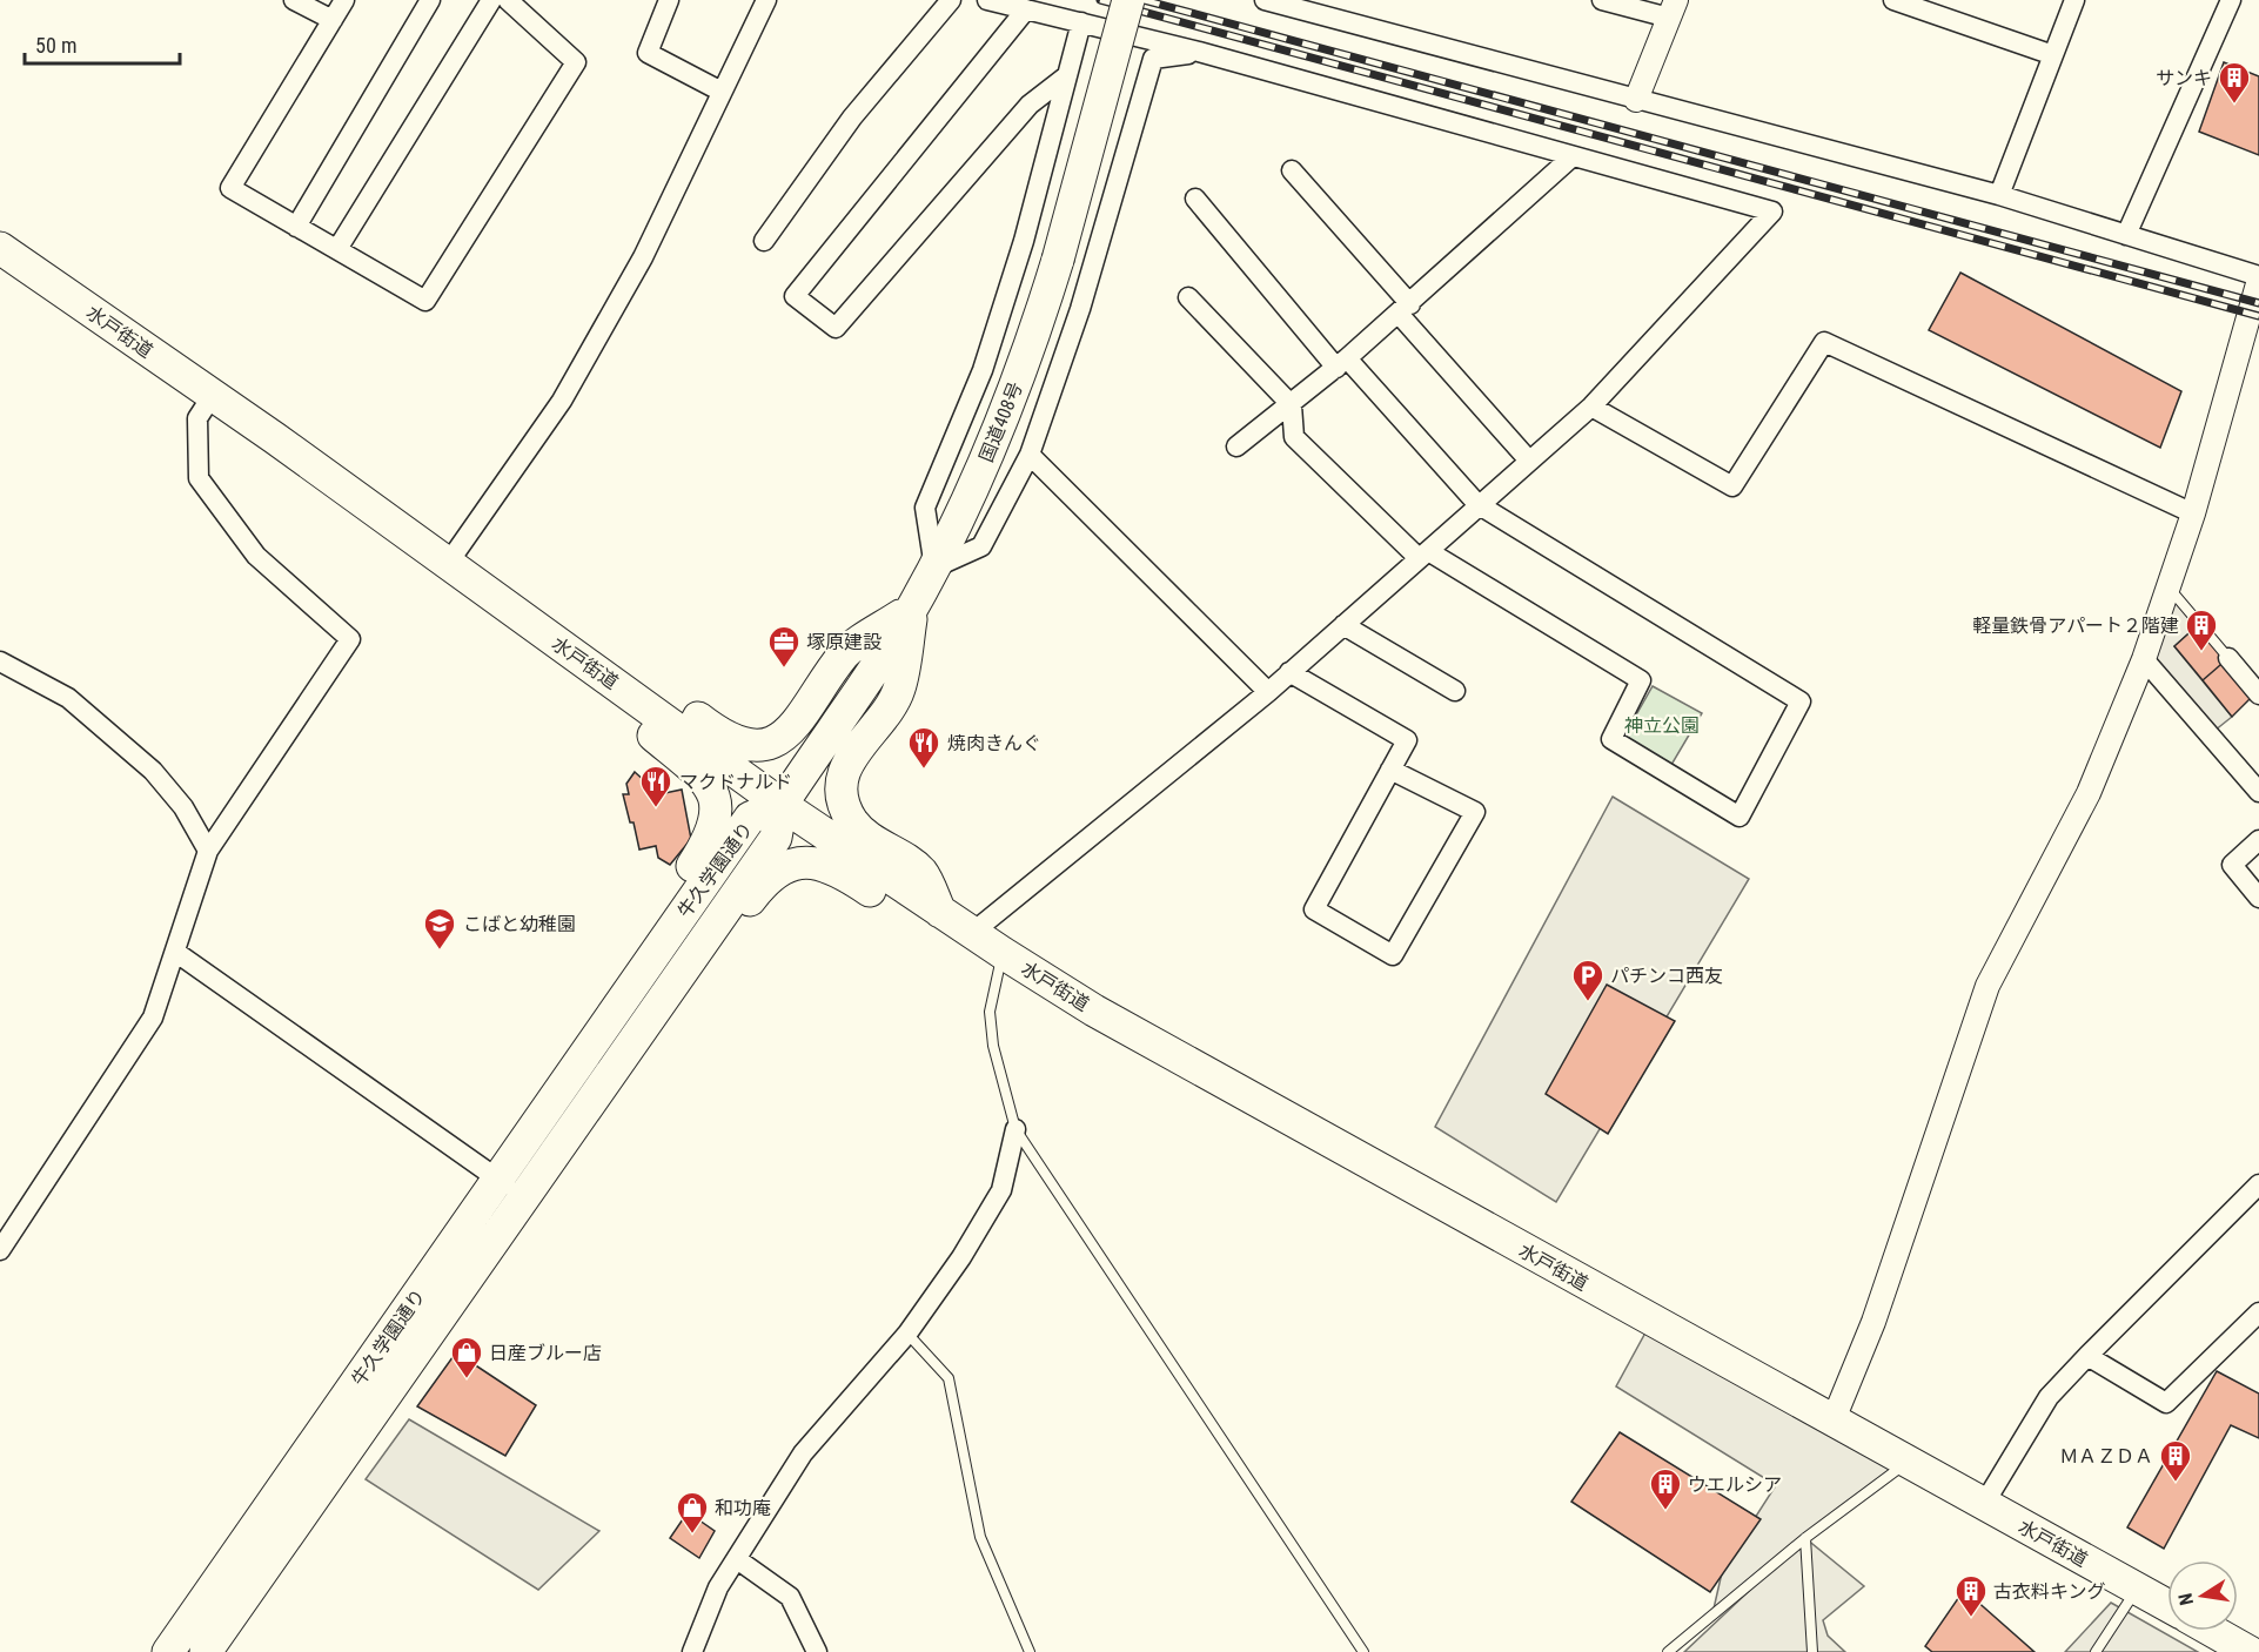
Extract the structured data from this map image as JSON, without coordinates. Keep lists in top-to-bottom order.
{
  "streets": {
    "highway": ["水戸街道", "国道408号", "牛久学園通り"]
  },
  "crossings": [
    ["水戸街道", "国道408号"],
    ["水戸街道", "牛久学園通り"],
    ["国道408号", "牛久学園通り"]
  ],
  "parks": ["神立公園"],
  "places": {
    "building": [
      "サンキ",
      "軽量鉄骨アパート２階建",
      "ＭＡＺＤＡ",
      "ウエルシア",
      "古衣料キング"
    ],
    "office": ["塚原建設"],
    "restaurant": ["焼肉きんぐ", "マクドナルド"],
    "school or university": ["こばと幼稚園"],
    "parking": ["パチンコ西友"],
    "shop": ["日産ブルー店", "和功庵"]
  },
  "scale_bar": "50 m",
  "north": "left"
}
